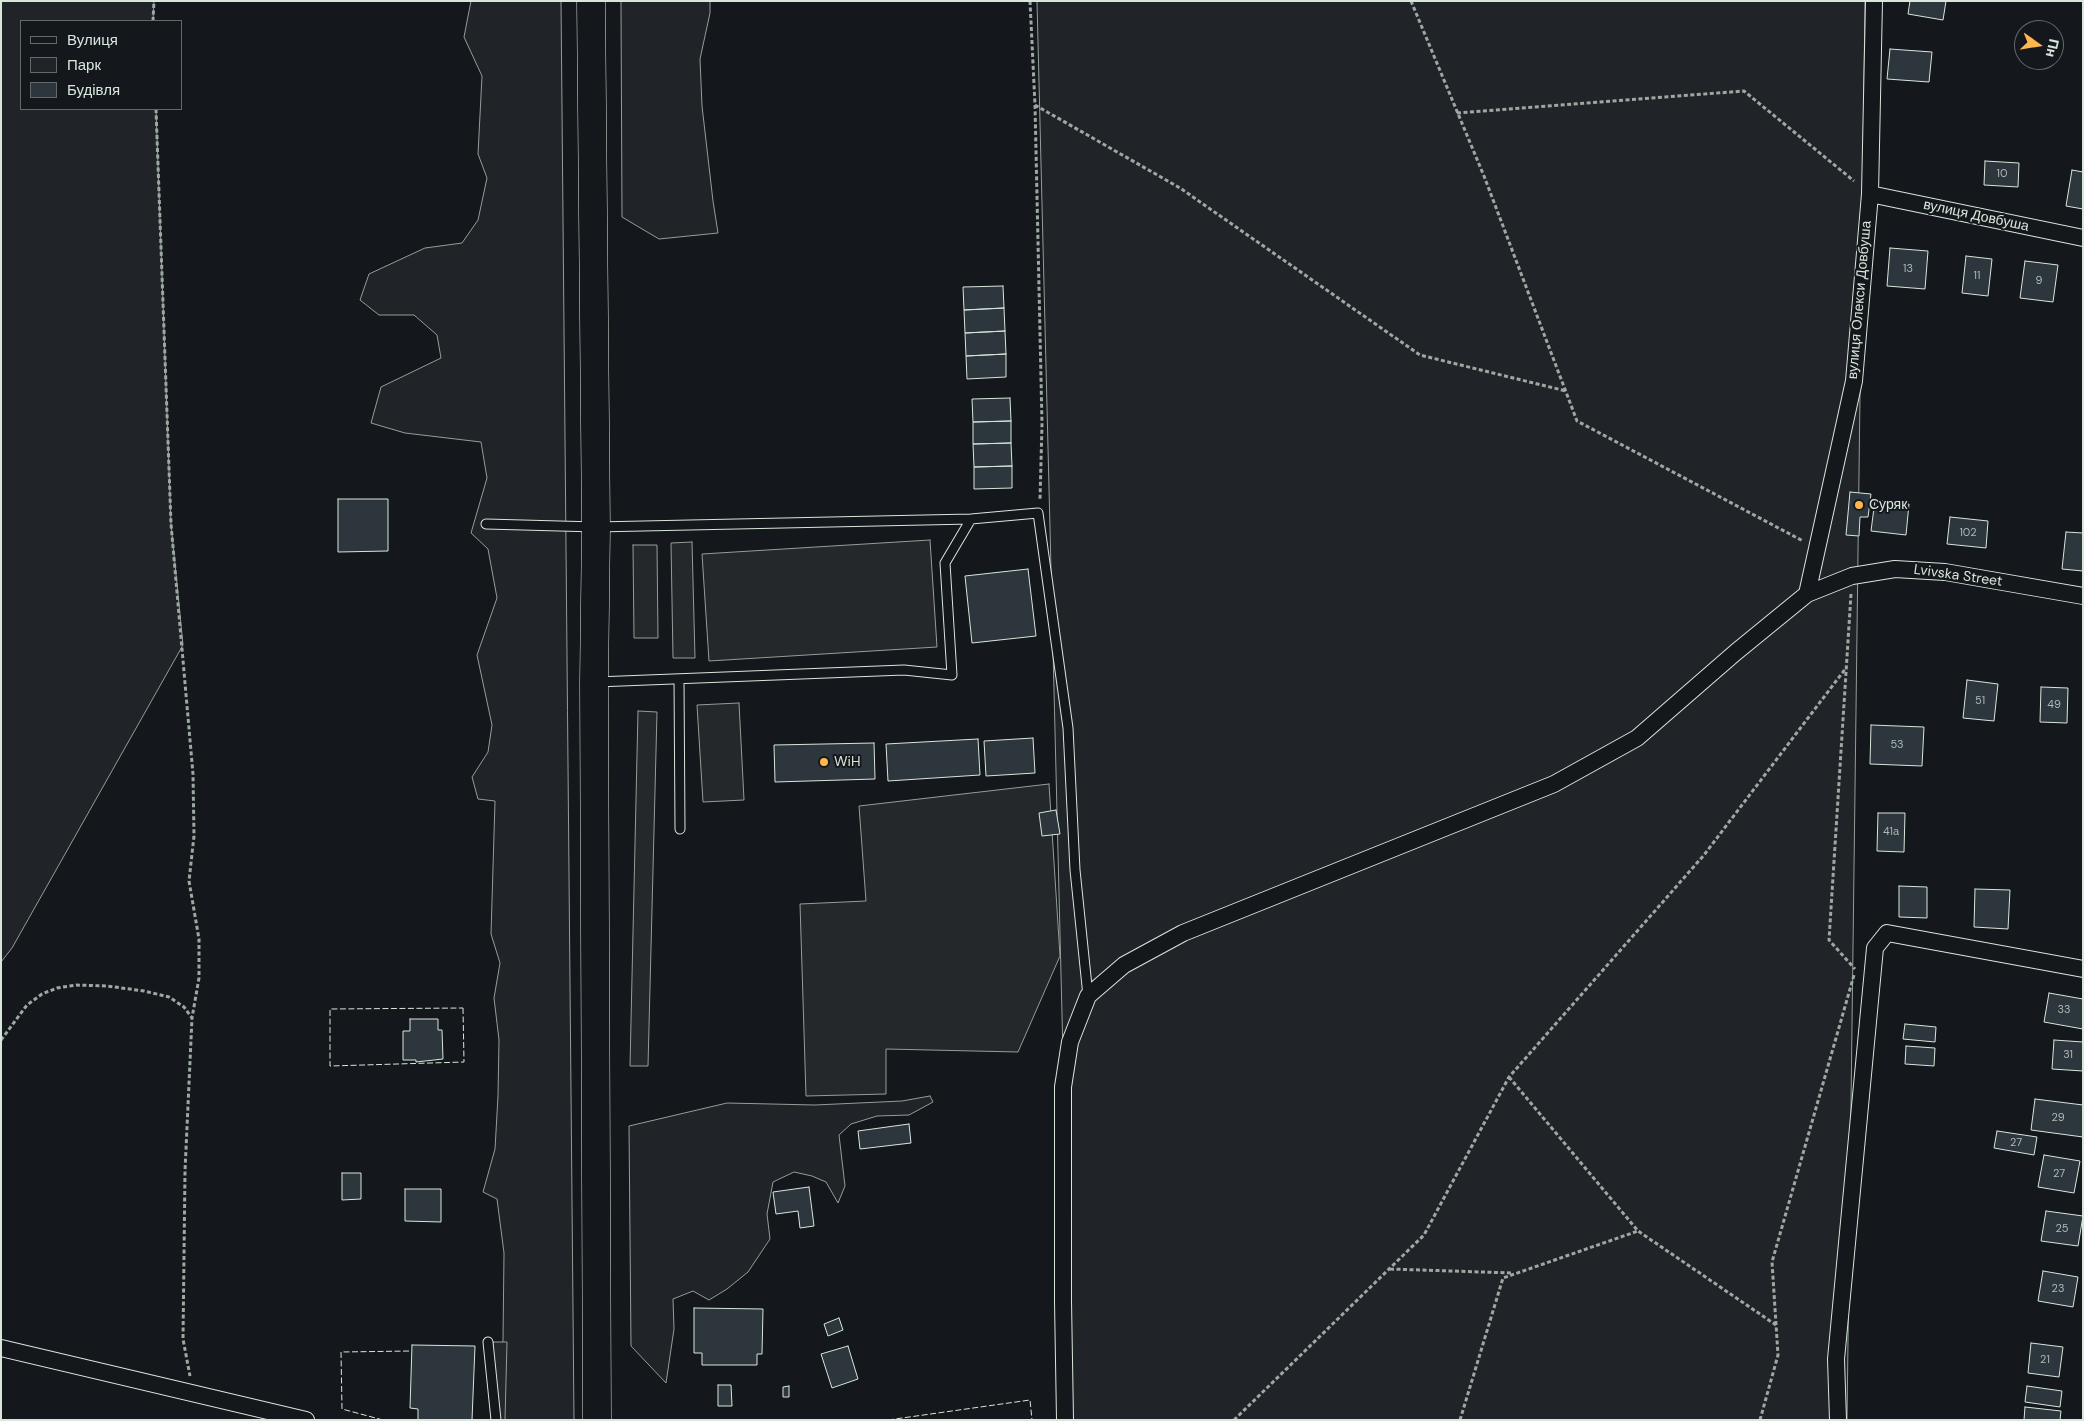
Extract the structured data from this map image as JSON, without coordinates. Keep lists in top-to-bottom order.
{
  "streets": {
    "street": ["вулиця Довбуша", "вулиця Олекси Довбуша", "Lvivska Street"]
  },
  "crossings": [
    ["вулиця Довбуша", "вулиця Олекси Довбуша"],
    ["вулиця Олекси Довбуша", "Lvivska Street"]
  ],
  "places": ["Суряк", "WiH"],
  "house_numbers": [
    "10",
    "13",
    "11",
    "9",
    "102",
    "51",
    "49",
    "53",
    "41а",
    "33",
    "31",
    "29",
    "27",
    "27",
    "25",
    "23",
    "21"
  ],
  "legend": ["Вулиця", "Парк", "Будівля"],
  "north": "right"
}
